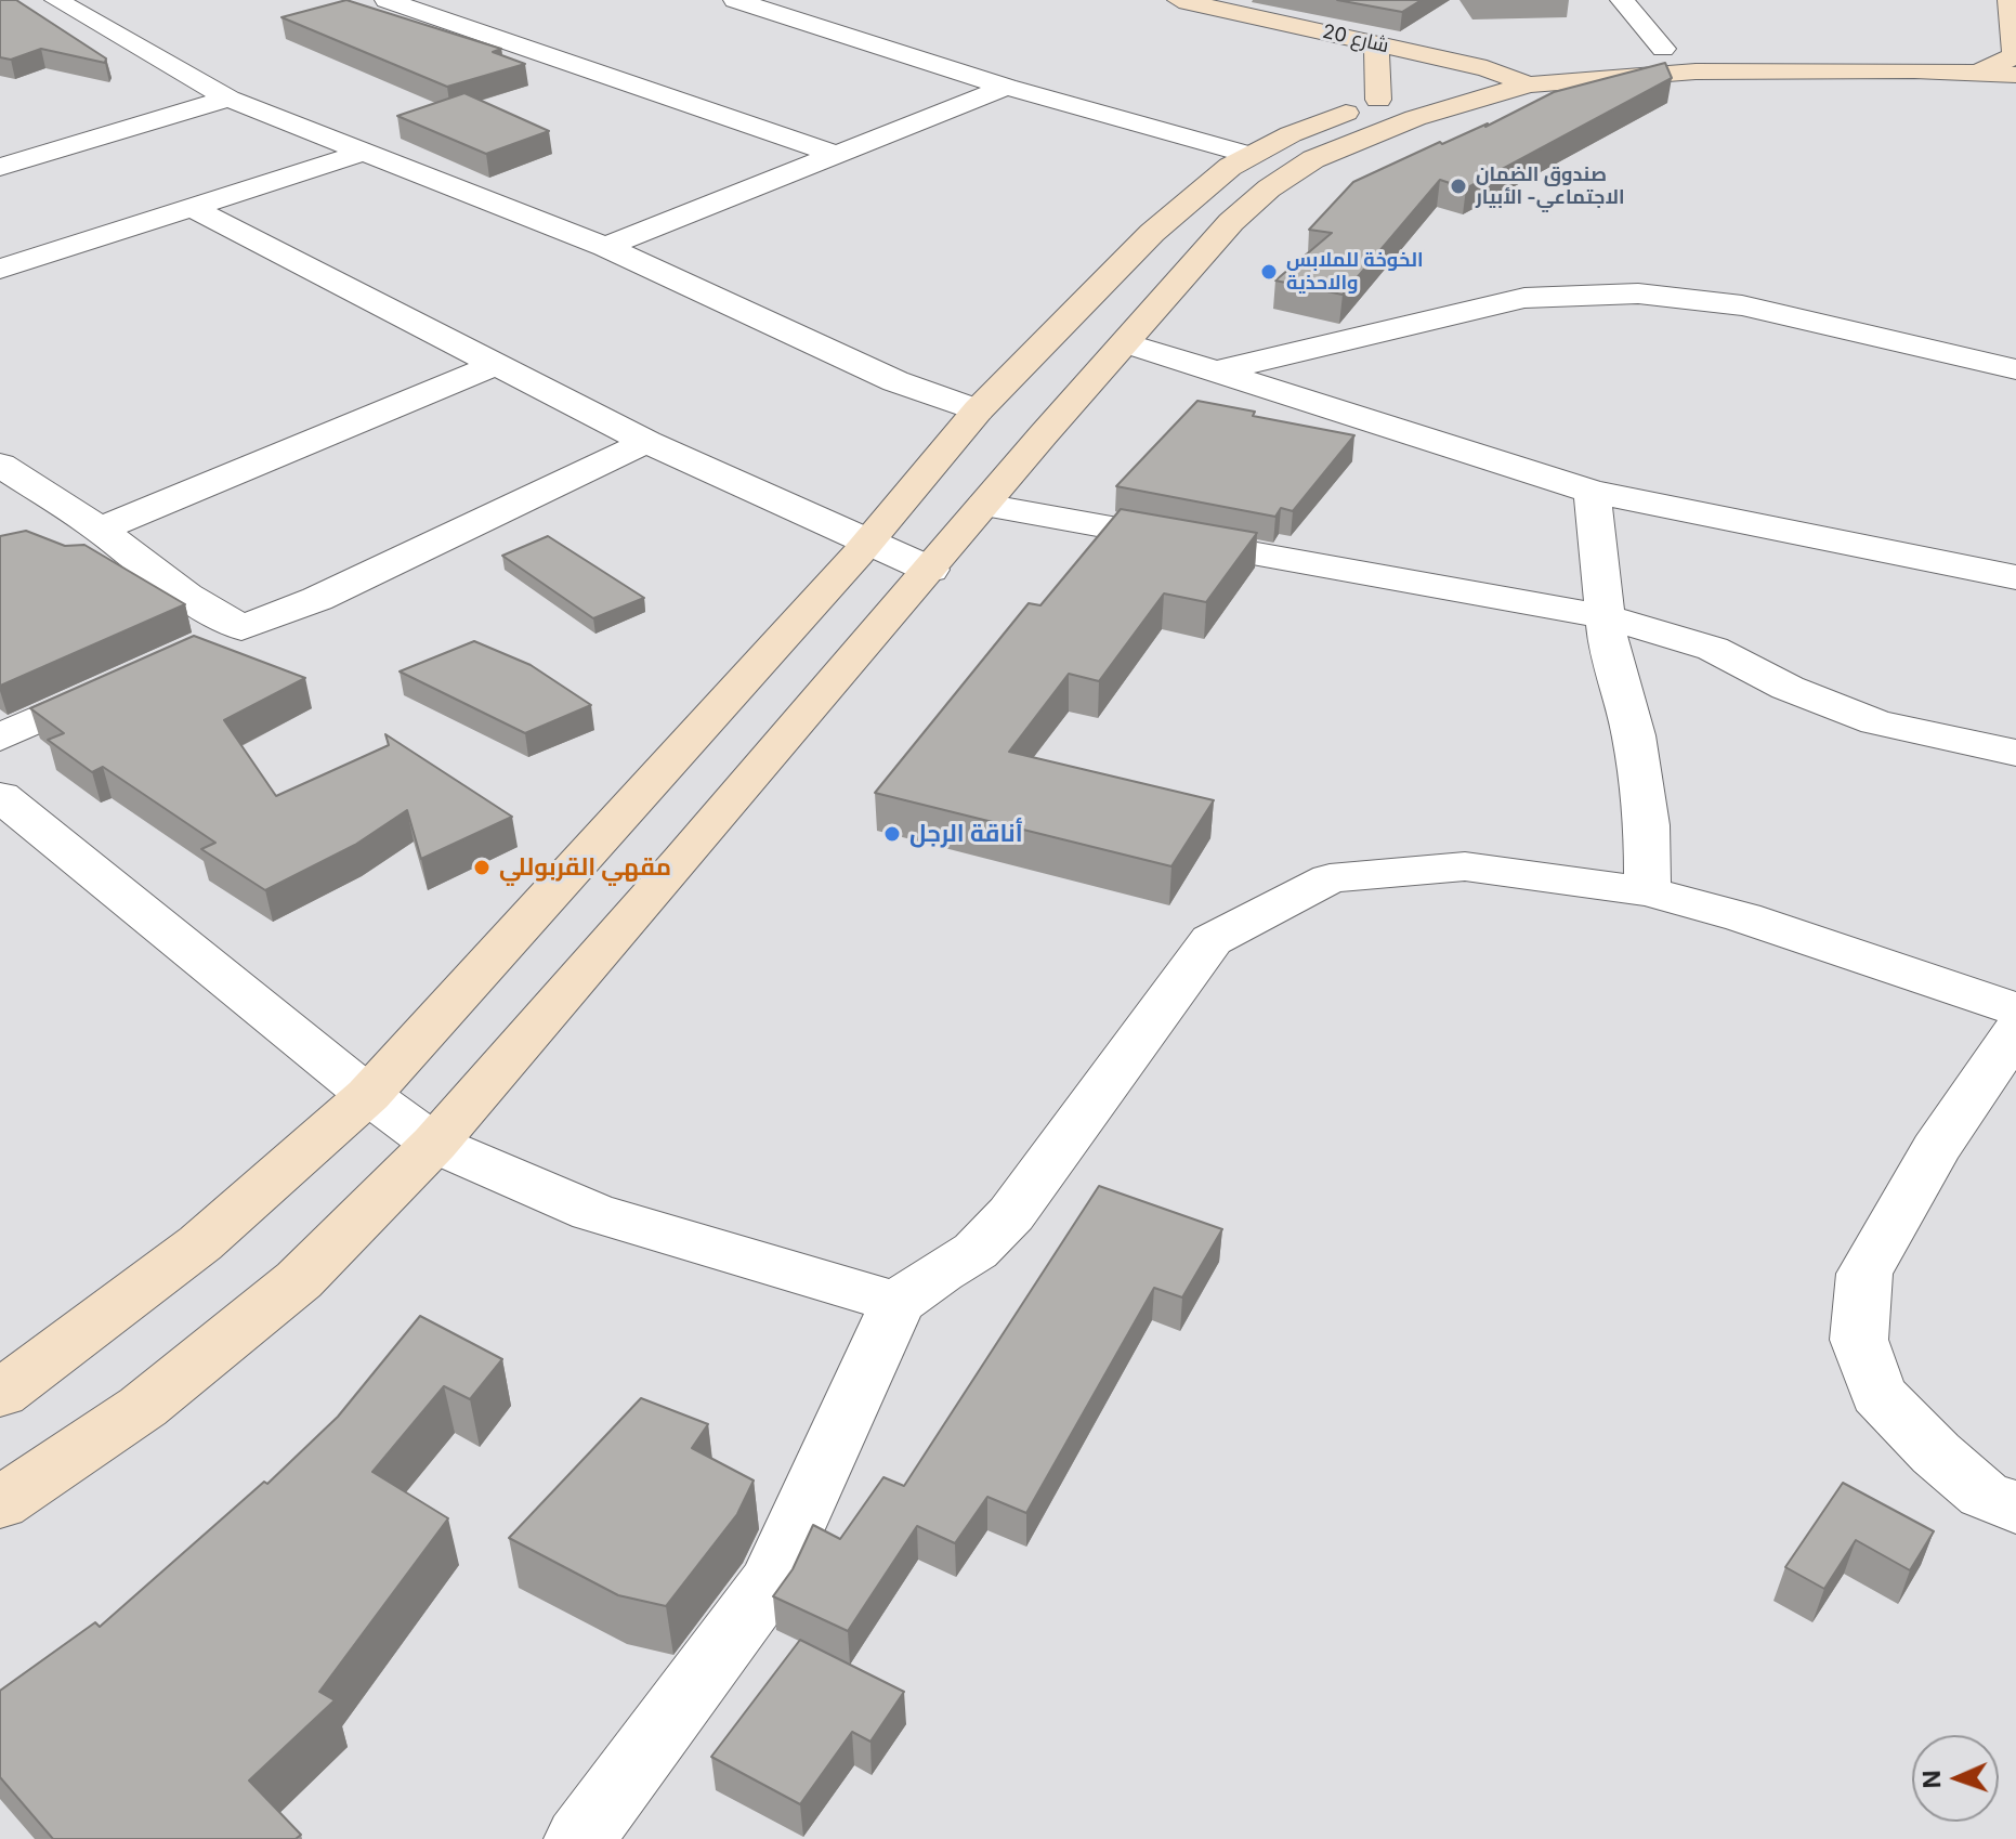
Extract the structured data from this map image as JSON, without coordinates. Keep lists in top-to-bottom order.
{
  "streets": {
    "street": ["شارع 20"]
  },
  "places": [
    "صندوق الضمان الاجتماعي- الأبيار",
    "الخوخة للملابس والاحذية",
    "أناقة الرجل",
    "مقهي القربوللي"
  ],
  "north": "left"
}
